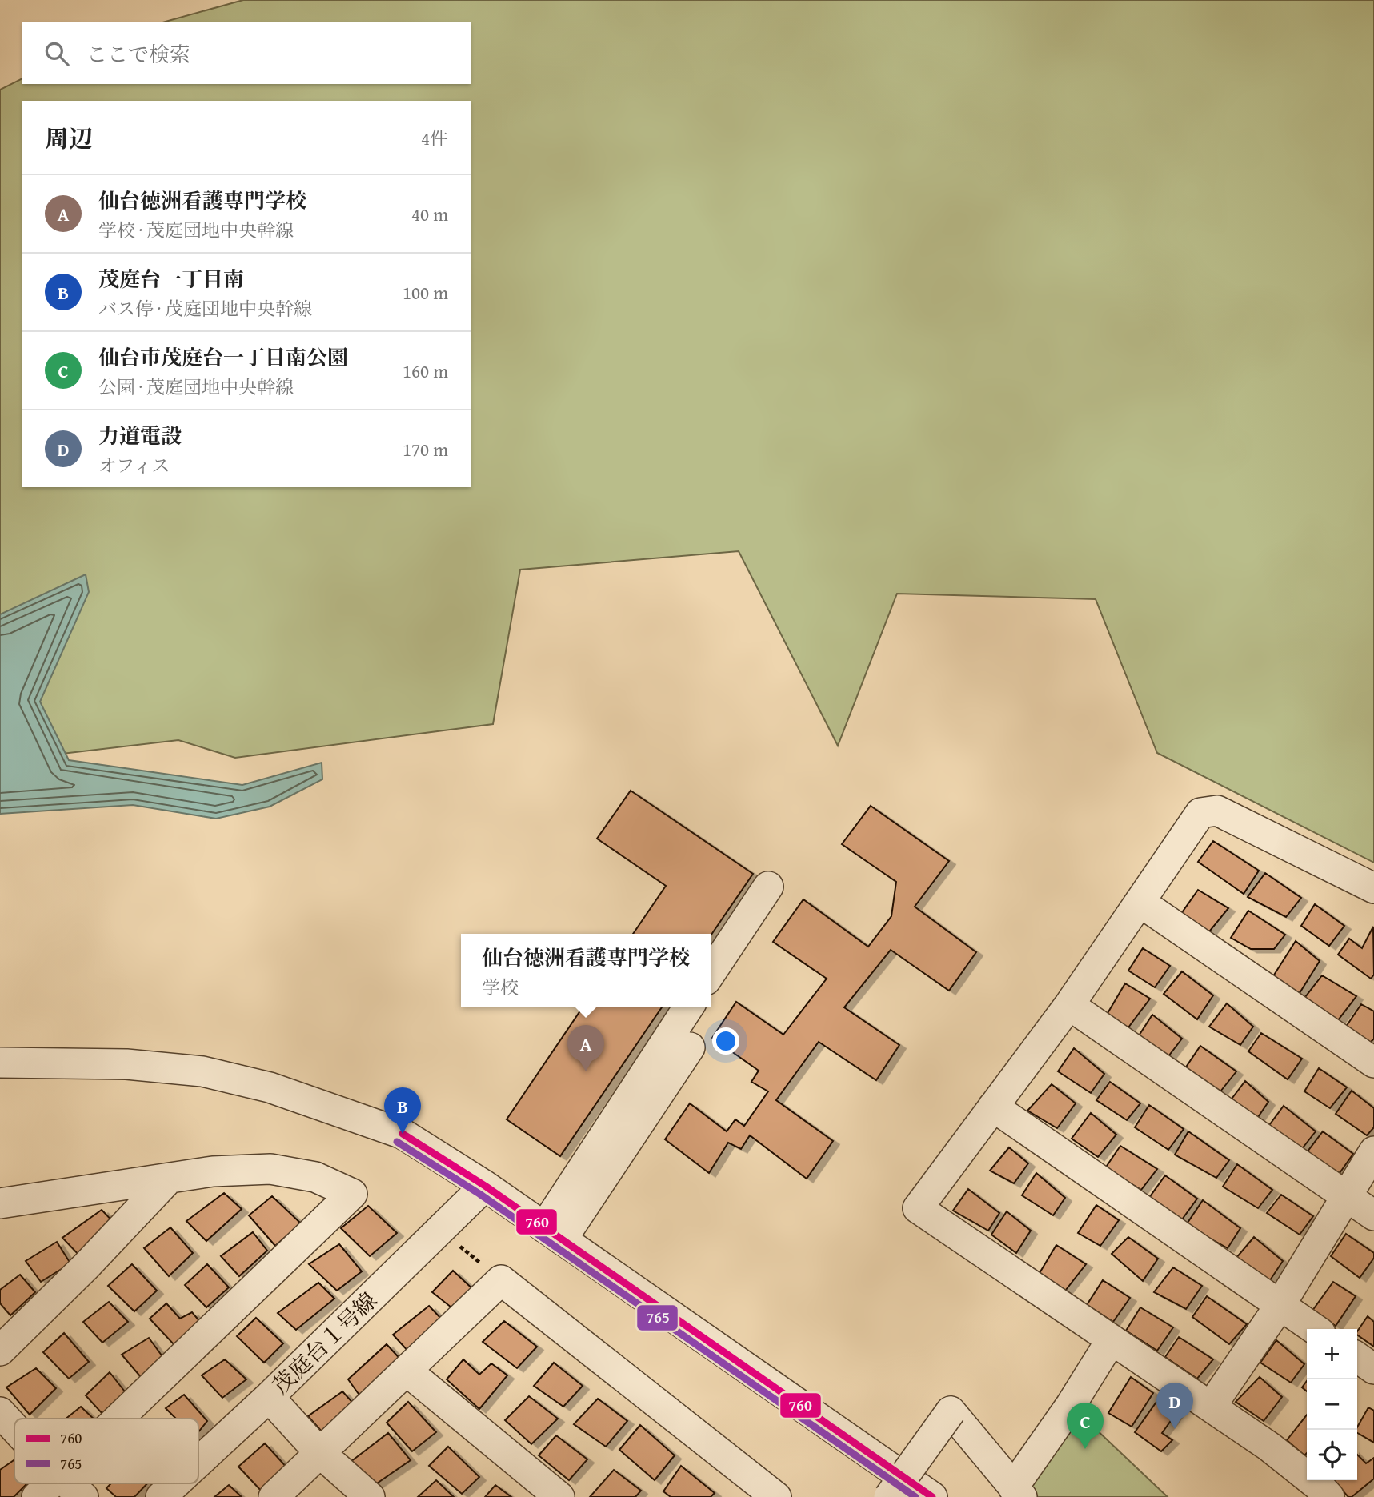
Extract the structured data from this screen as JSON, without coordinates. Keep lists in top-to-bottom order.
{
  "streets": {
    "street": ["茂庭台１号線"]
  },
  "lines": ["transit line 760", "transit line 765"],
  "legend": ["760", "765"],
  "page": {
    "search": "ここで検索",
    "heading": ["周辺", "4件"],
    "list": [
      {
        "mark": "A",
        "name": "仙台徳洲看護専門学校",
        "note": "学校 · 茂庭団地中央幹線",
        "value": "40 m"
      },
      {
        "mark": "B",
        "name": "茂庭台一丁目南",
        "note": "バス停 · 茂庭団地中央幹線",
        "value": "100 m"
      },
      {
        "mark": "C",
        "name": "仙台市茂庭台一丁目南公園",
        "note": "公園 · 茂庭団地中央幹線",
        "value": "160 m"
      },
      {
        "mark": "D",
        "name": "力道電設",
        "note": "オフィス",
        "value": "170 m"
      }
    ],
    "popup": ["仙台徳洲看護専門学校", "学校"],
    "pins": [
      "A",
      "B",
      "D",
      "C"
    ],
    "map_buttons": ["+", "−"]
  }
}
